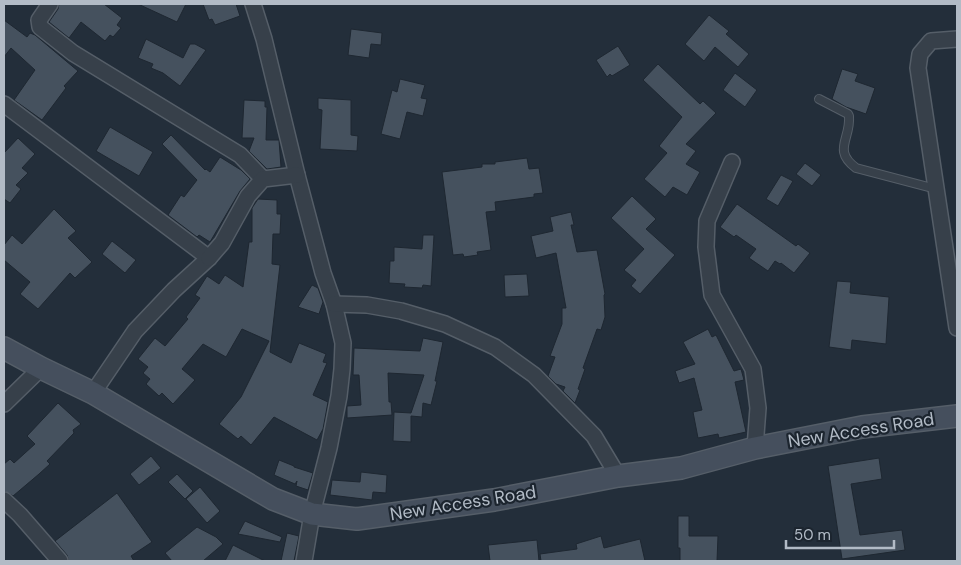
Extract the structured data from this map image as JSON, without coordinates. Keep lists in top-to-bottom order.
{
  "streets": {
    "main road": ["New Access Road"]
  },
  "scale_bar": "50 m"
}
